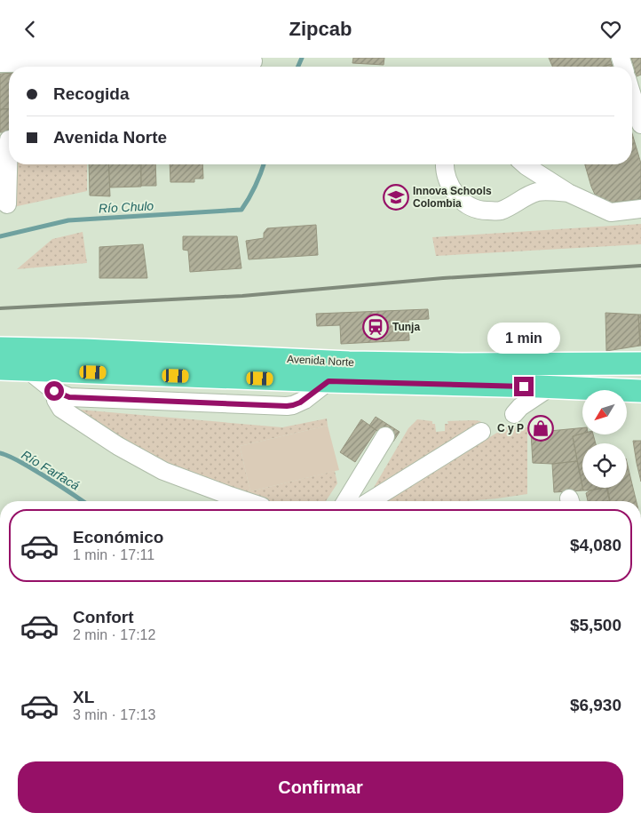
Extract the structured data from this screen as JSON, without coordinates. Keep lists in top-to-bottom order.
{
  "streets": {
    "main road": ["Avenida Norte"]
  },
  "water": ["Río Chulo", "Río Farfacá"],
  "places": {
    "school or university": ["Innova Schools Colombia"],
    "station": ["Tunja"],
    "shop": ["C y P"]
  },
  "north": "bottom left",
  "page": {
    "header": "Zipcab",
    "banner": ["Recogida", "Avenida Norte"],
    "bubble": "1 min",
    "list": [
      {
        "name": "Económico",
        "note": "1 min · 17:11",
        "value": "$4,080"
      },
      {
        "name": "Confort",
        "note": "2 min · 17:12",
        "value": "$5,500"
      },
      {
        "name": "XL",
        "note": "3 min · 17:13",
        "value": "$6,930"
      }
    ],
    "buttons": "Confirmar"
  }
}
